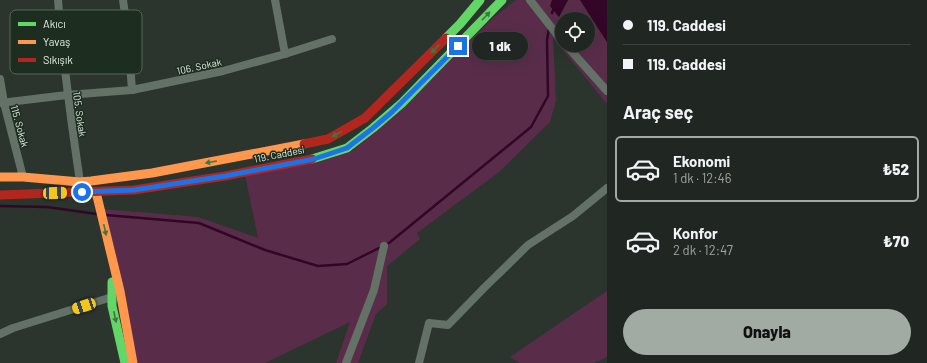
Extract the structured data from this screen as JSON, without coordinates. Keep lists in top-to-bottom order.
{
  "streets": {
    "street": [
      "106. Sokak",
      "105. Sokak",
      "115. Sokak",
      "119. Caddesi"
    ]
  },
  "crossings": [
    ["106. Sokak", "105. Sokak"],
    ["106. Sokak", "115. Sokak"],
    ["105. Sokak", "119. Caddesi"],
    ["115. Sokak", "119. Caddesi"]
  ],
  "legend": ["Akıcı", "Yavaş", "Sıkışık"],
  "page": {
    "banner": ["119. Caddesi", "119. Caddesi"],
    "bubble": "1 dk",
    "heading": "Araç seç",
    "list": [
      {
        "name": "Ekonomi",
        "note": "1 dk · 12:46",
        "value": "₺52"
      },
      {
        "name": "Konfor",
        "note": "2 dk · 12:47",
        "value": "₺70"
      }
    ],
    "buttons": "Onayla"
  }
}
